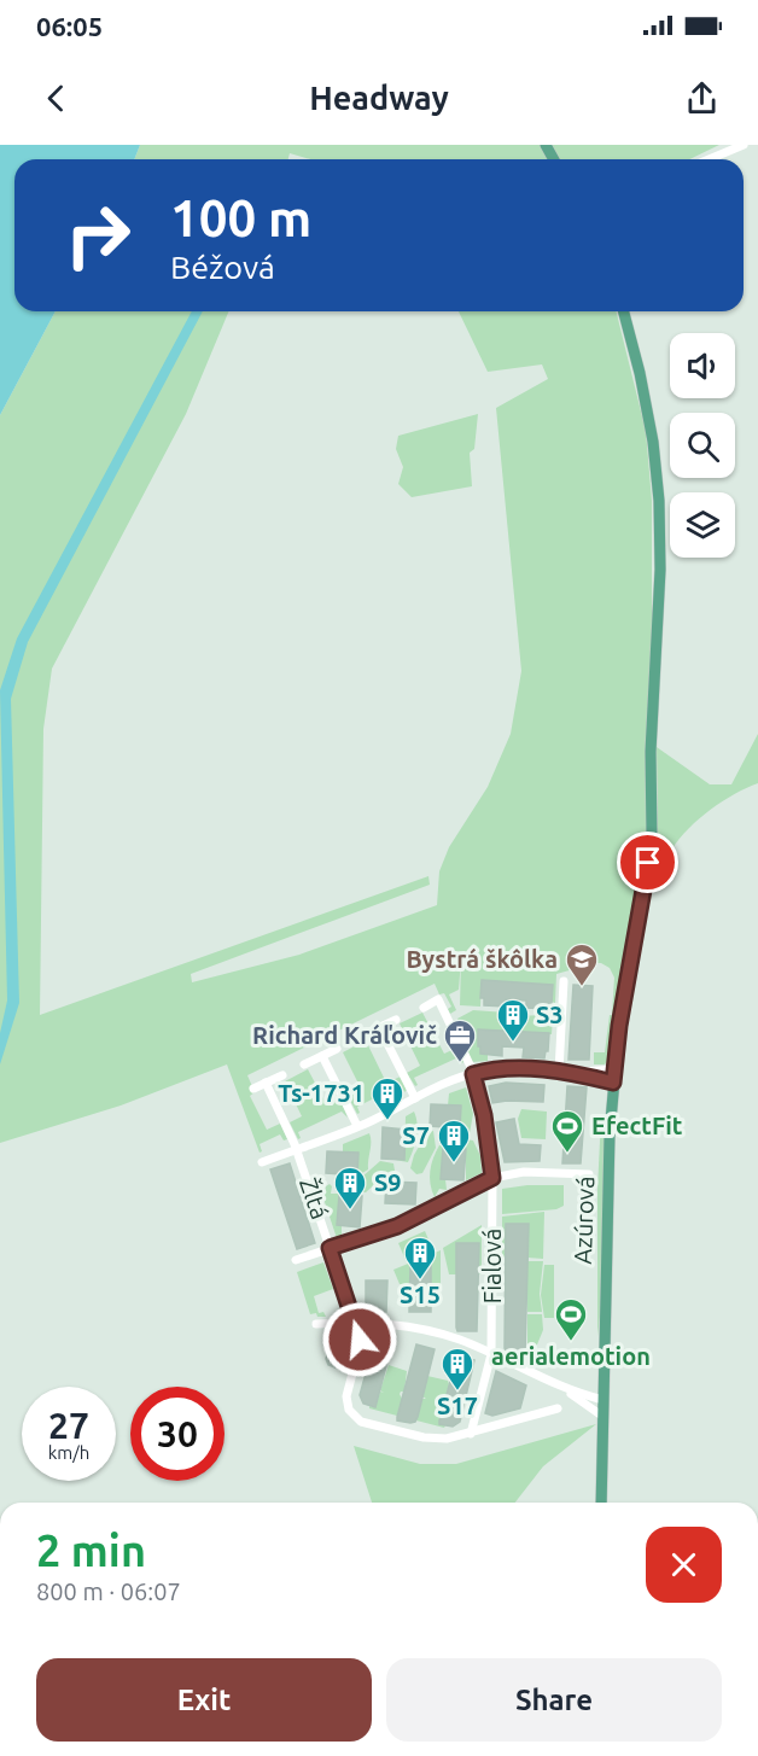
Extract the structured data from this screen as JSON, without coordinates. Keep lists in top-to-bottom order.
{
  "streets": {
    "main road": ["Azúrová"],
    "street": ["Žltá", "Fialová"]
  },
  "crossings": [
    ["Žltá", "Azúrová"]
  ],
  "places": {
    "school or university": ["Bystrá škôlka"],
    "building": [
      "S3",
      "Ts-1731",
      "S7",
      "S9",
      "S15",
      "S17"
    ],
    "office": ["Richard Kráľovič"],
    "sports": ["EfectFit", "aerialemotion"]
  },
  "page": {
    "status": "06:05",
    "header": "Headway",
    "turn": ["100 m", "Béžová"],
    "speed": "27 km/h",
    "limit": "30",
    "heading": ["2 min", "800 m · 06:07"],
    "buttons": ["Exit", "Share"]
  }
}
